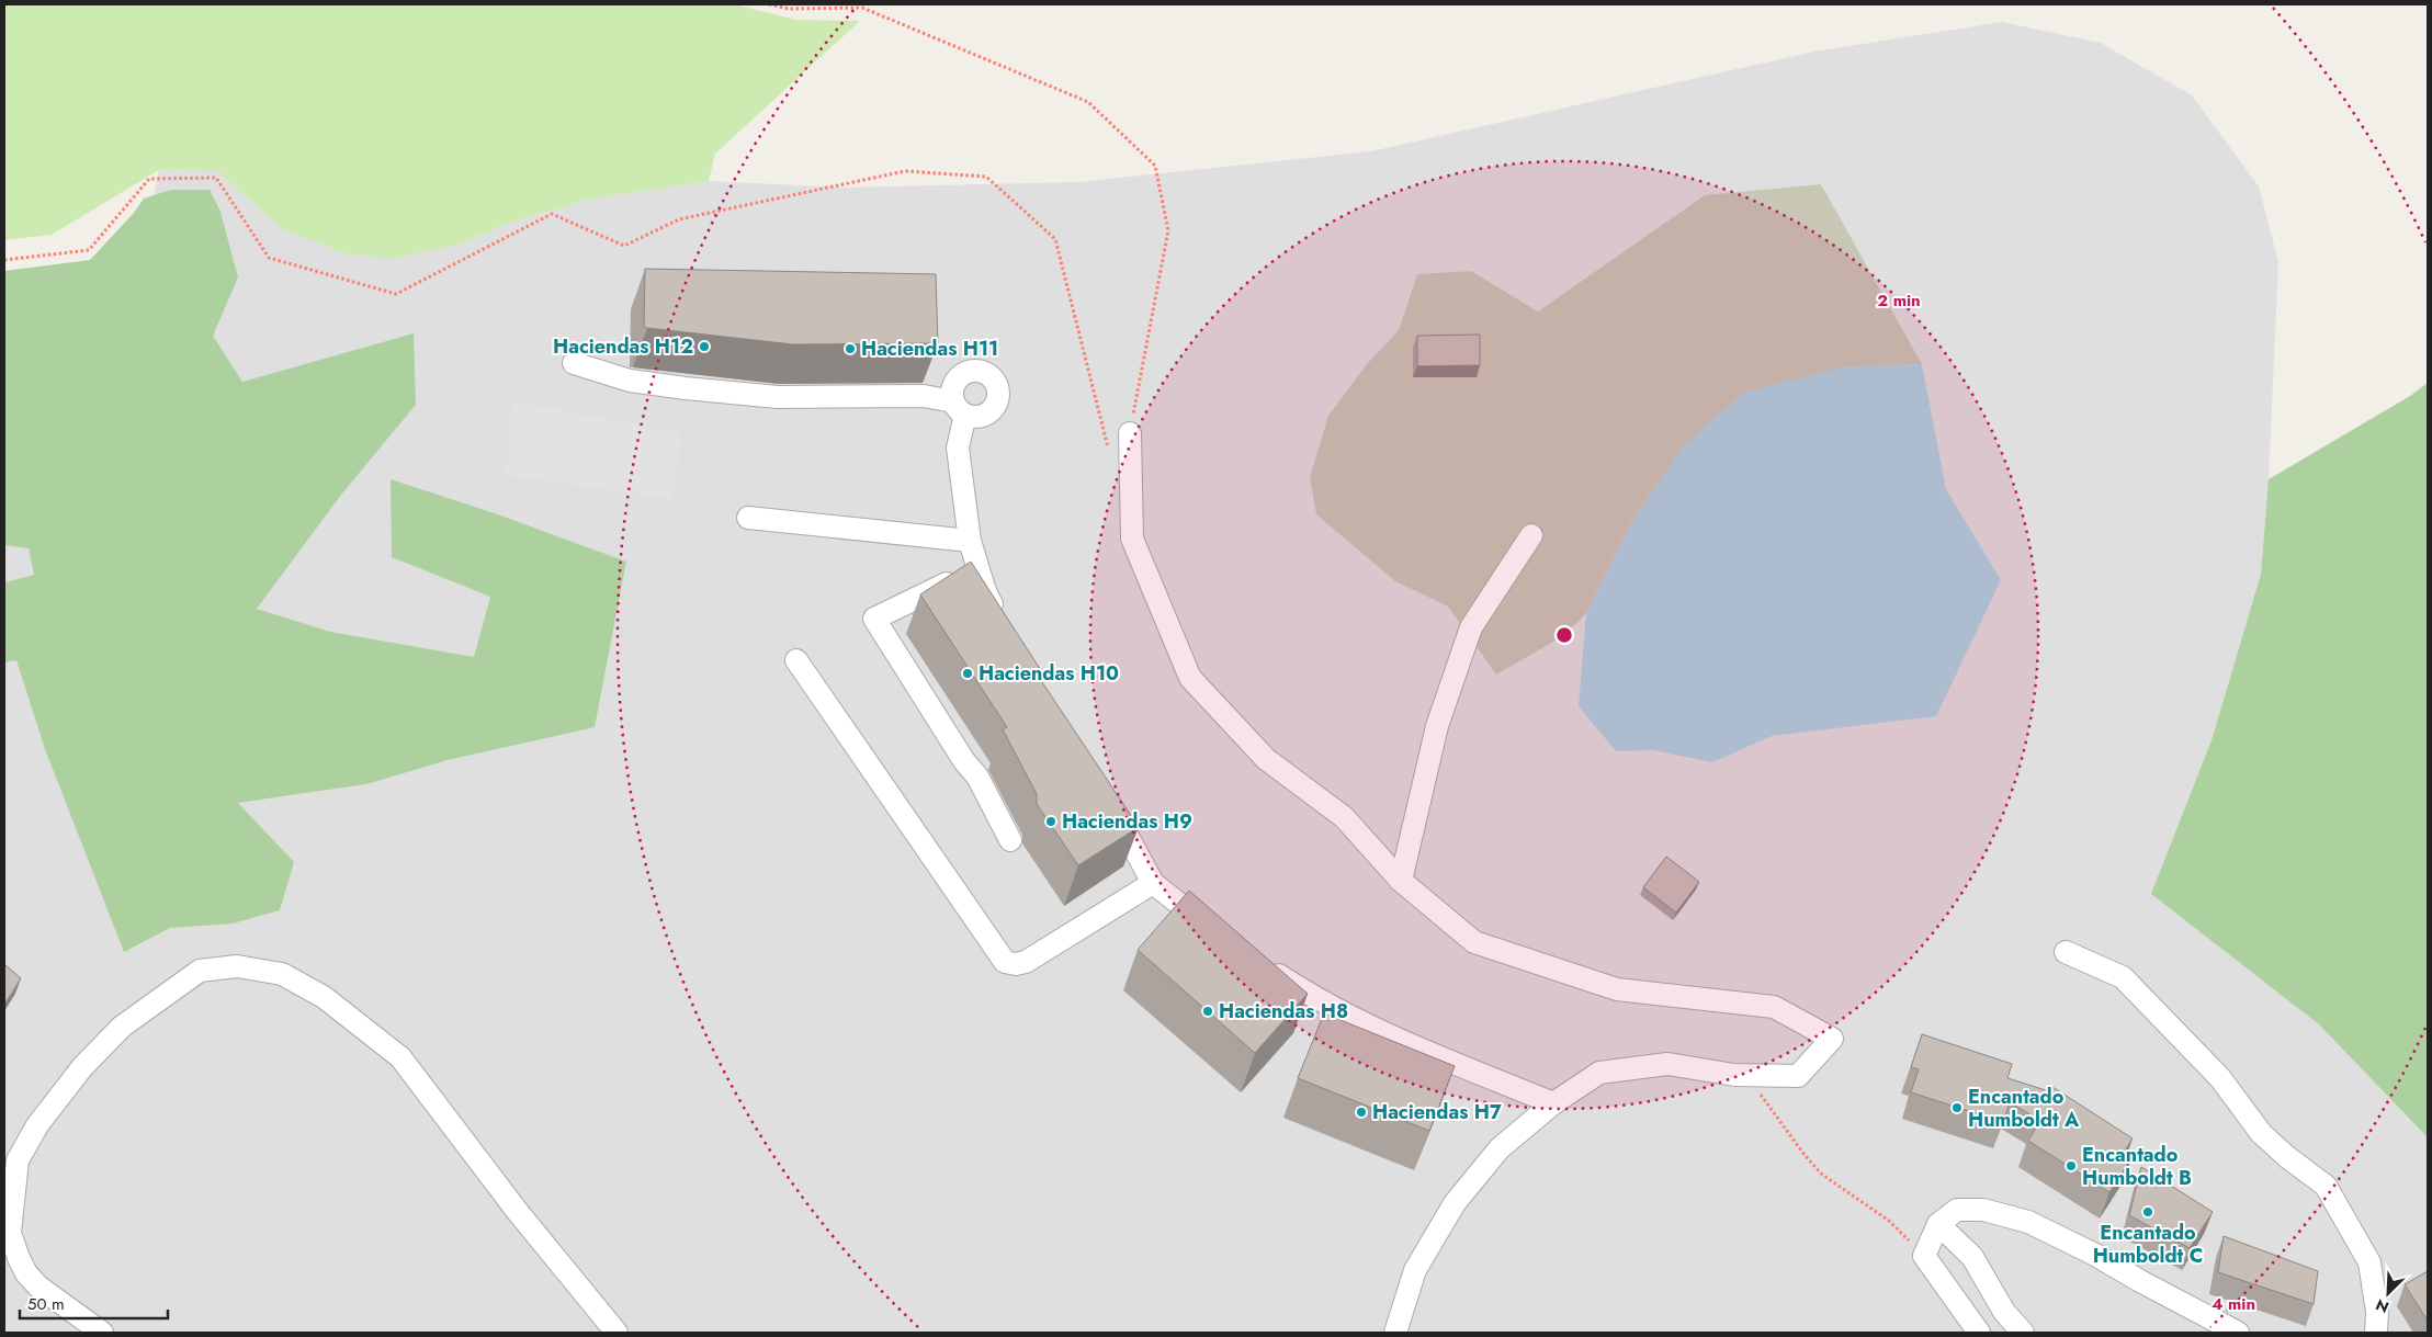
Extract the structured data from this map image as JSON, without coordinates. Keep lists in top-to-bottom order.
{
  "places": [
    "Haciendas H12",
    "Haciendas H11",
    "Haciendas H10",
    "Haciendas H9",
    "Haciendas H8",
    "Encantado Humboldt A",
    "Haciendas H7",
    "Encantado Humboldt B",
    "Encantado Humboldt C"
  ],
  "scale_bar": "50 m",
  "north": "bottom left",
  "rings": ["2 min", "4 min"]
}
